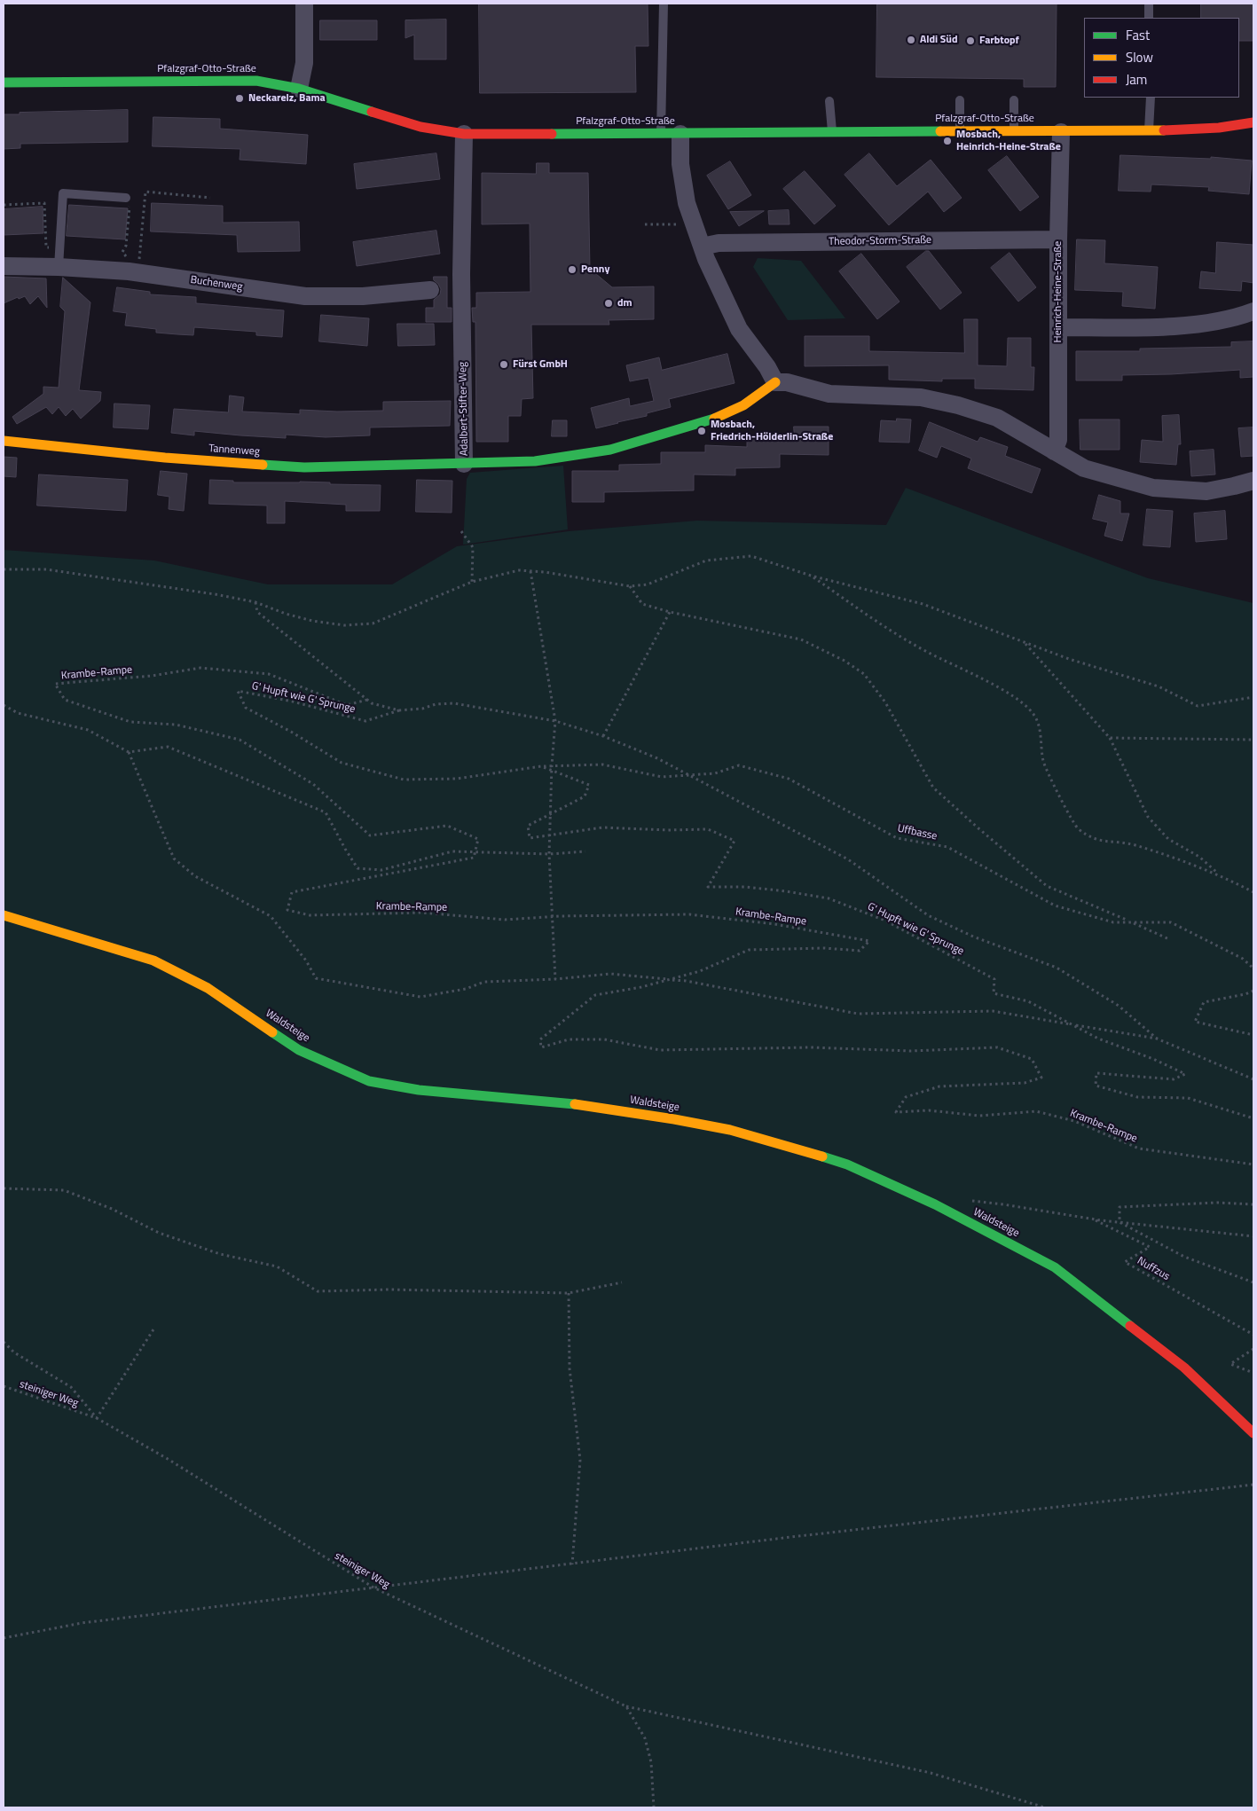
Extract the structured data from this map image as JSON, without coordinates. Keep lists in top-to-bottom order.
{
  "streets": {
    "street": [
      "Pfalzgraf-Otto-Straße",
      "Theodor-Storm-Straße",
      "Buchenweg",
      "Heinrich-Heine-Straße",
      "Adalbert-Stifter-Weg",
      "Tannenweg",
      "Waldsteige"
    ],
    "path": [
      "Krambe-Rampe",
      "G' Hupft wie G' Sprunge",
      "Uffbasse",
      "Nuffzus",
      "steiniger Weg"
    ]
  },
  "crossings": [
    ["Pfalzgraf-Otto-Straße", "Heinrich-Heine-Straße"],
    ["Pfalzgraf-Otto-Straße", "Adalbert-Stifter-Weg"],
    ["Theodor-Storm-Straße", "Heinrich-Heine-Straße"],
    ["Adalbert-Stifter-Weg", "Tannenweg"],
    ["G' Hupft wie G' Sprunge", "Uffbasse"]
  ],
  "places": [
    "Aldi Süd",
    "Farbtopf",
    "Neckarelz, Bama",
    "Mosbach, Heinrich-Heine-Straße",
    "Penny",
    "dm",
    "Fürst GmbH",
    "Mosbach, Friedrich-Hölderlin-Straße"
  ],
  "legend": ["Fast", "Slow", "Jam"]
}
